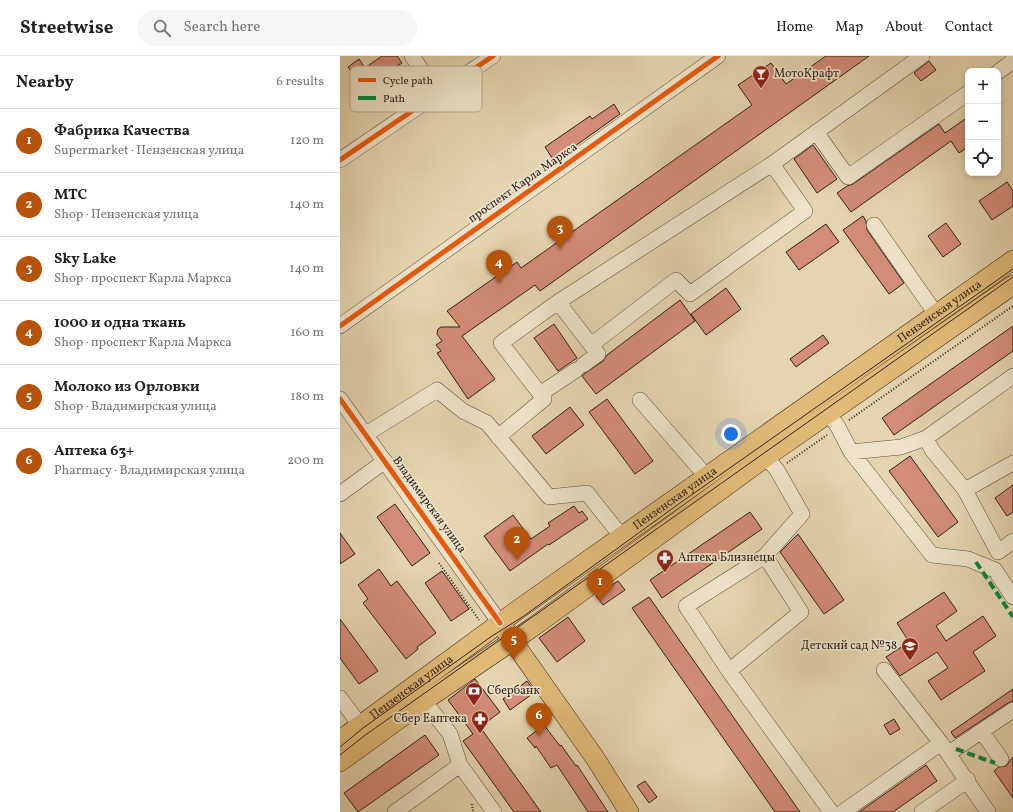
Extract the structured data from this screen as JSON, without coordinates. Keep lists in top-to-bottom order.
{
  "streets": {
    "main road": ["Пензенская улица"],
    "street": ["проспект Карла Маркса", "Владимирская улица"]
  },
  "crossings": [
    ["Пензенская улица", "Владимирская улица"]
  ],
  "places": {
    "bar": ["МотоКрафт"],
    "pharmacy": ["Аптека Близнецы", "Сбер Еаптека"],
    "school or university": ["Детский сад №38"],
    "bank": ["Сбербанк"]
  },
  "legend": ["Cycle path", "Path"],
  "page": {
    "header": "Streetwise",
    "search": "Search here",
    "nav": [
      "Home",
      "Map",
      "About",
      "Contact"
    ],
    "heading": ["Nearby", "6 results"],
    "map_buttons": ["+", "−"],
    "list": [
      {
        "mark": "1",
        "name": "Фабрика Качества",
        "note": "Supermarket · Пензенская улица",
        "value": "120 m"
      },
      {
        "mark": "2",
        "name": "МТС",
        "note": "Shop · Пензенская улица",
        "value": "140 m"
      },
      {
        "mark": "3",
        "name": "Sky Lake",
        "note": "Shop · проспект Карла Маркса",
        "value": "140 m"
      },
      {
        "mark": "4",
        "name": "1000 и одна ткань",
        "note": "Shop · проспект Карла Маркса",
        "value": "160 m"
      },
      {
        "mark": "5",
        "name": "Молоко из Орловки",
        "note": "Shop · Владимирская улица",
        "value": "180 m"
      },
      {
        "mark": "6",
        "name": "Аптека 63+",
        "note": "Pharmacy · Владимирская улица",
        "value": "200 m"
      }
    ],
    "pins": [
      "3",
      "4",
      "2",
      "1",
      "5",
      "6"
    ]
  }
}
